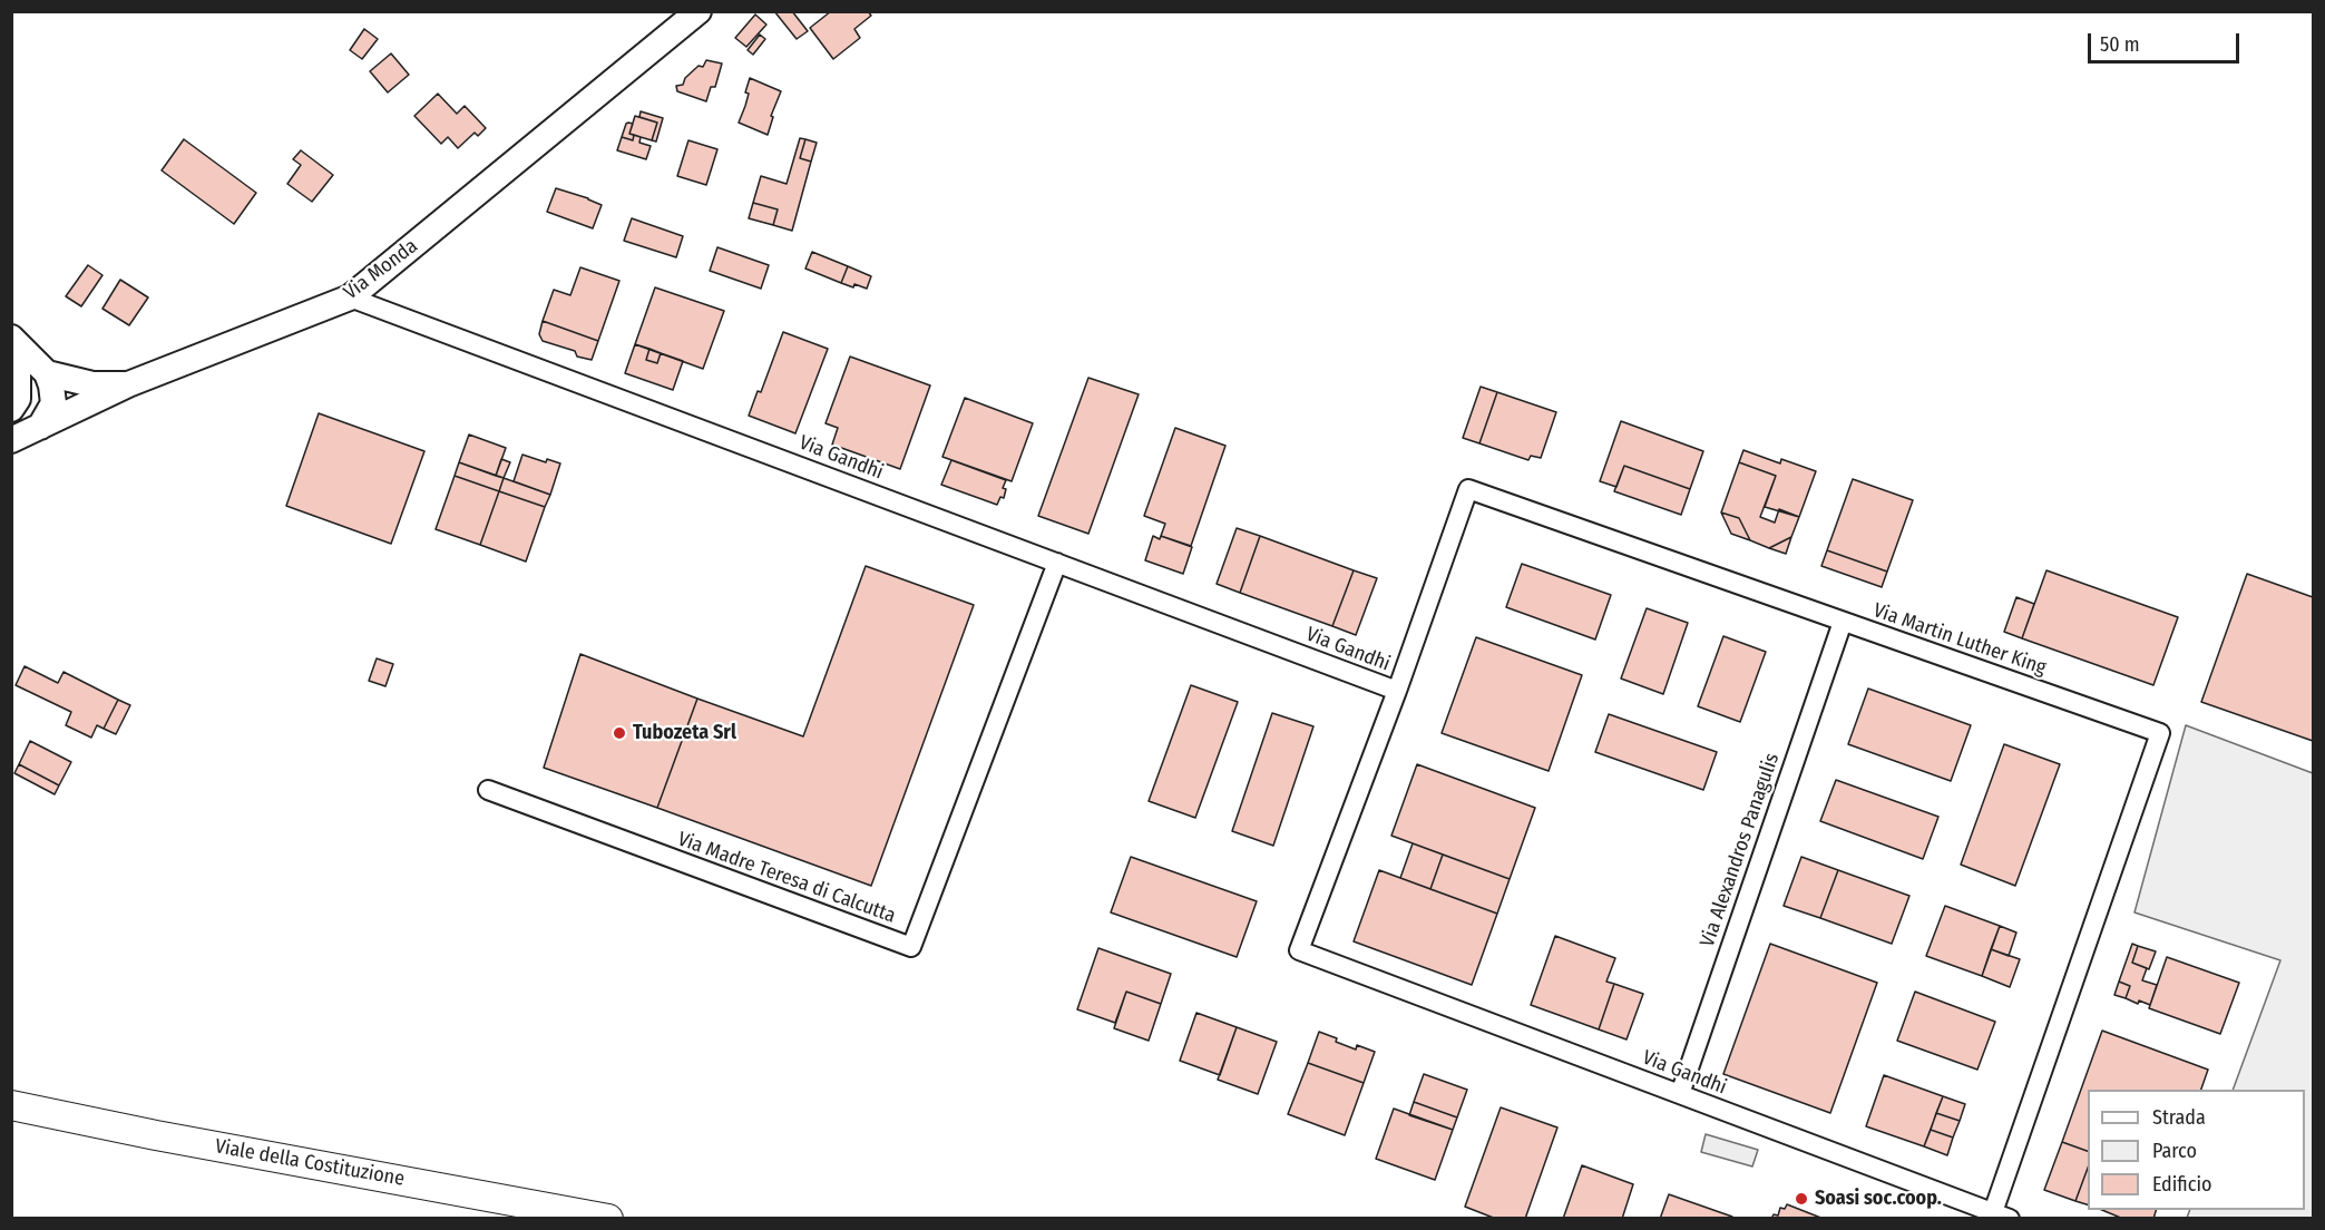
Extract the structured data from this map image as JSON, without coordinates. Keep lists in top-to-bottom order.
{
  "streets": {
    "main road": ["Via Monda", "Viale della Costituzione"],
    "street": [
      "Via Gandhi",
      "Via Martin Luther King",
      "Via Alexandros Panagulis",
      "Via Madre Teresa di Calcutta"
    ]
  },
  "crossings": [
    ["Via Monda", "Via Gandhi"],
    ["Via Gandhi", "Via Martin Luther King"],
    ["Via Gandhi", "Via Alexandros Panagulis"],
    ["Via Gandhi", "Via Madre Teresa di Calcutta"],
    ["Via Martin Luther King", "Via Alexandros Panagulis"]
  ],
  "places": ["Tubozeta Srl", "Soasi soc.coop."],
  "legend": ["Strada", "Parco", "Edificio"],
  "scale_bar": "50 m"
}
